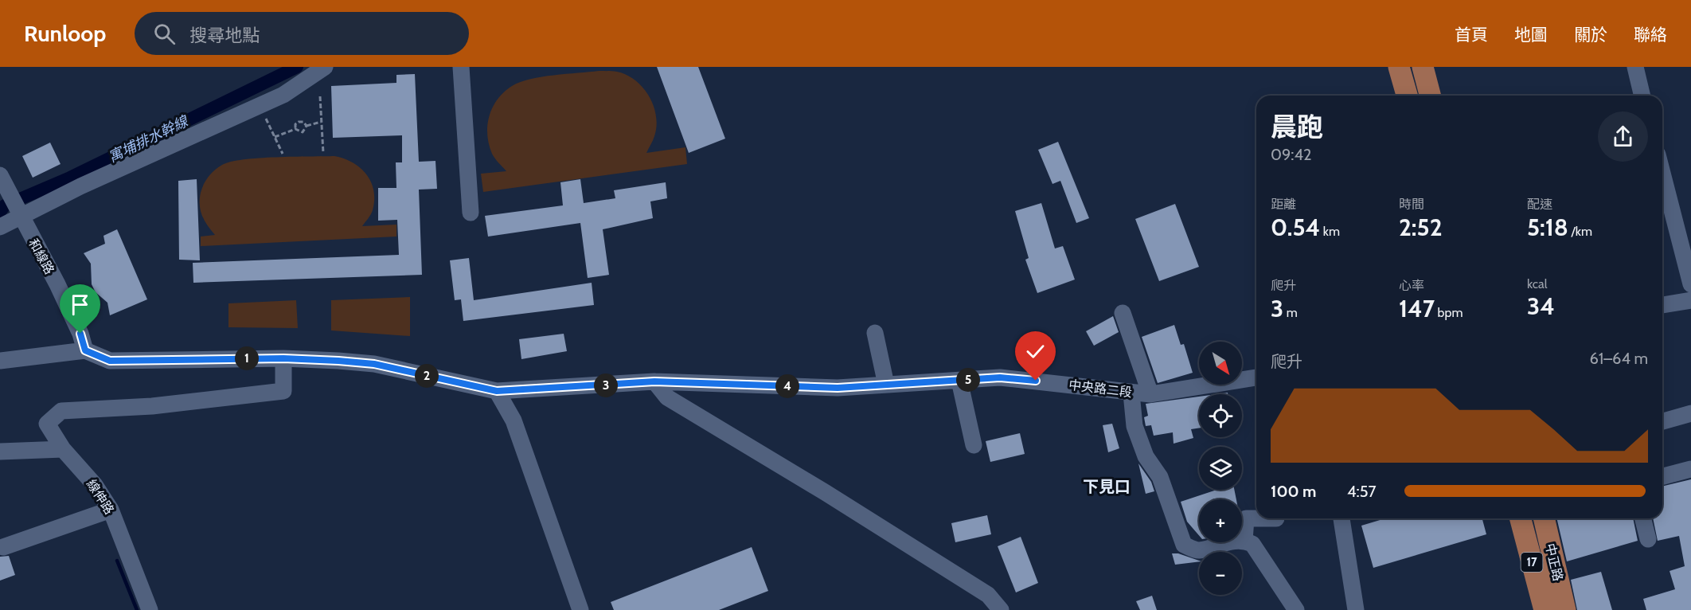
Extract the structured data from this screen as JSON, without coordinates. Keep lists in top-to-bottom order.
{
  "streets": {
    "main road": ["17", "中正路"],
    "street": ["和線路", "中央路二段", "線伸路"]
  },
  "crossings": [
    ["和線路", "中央路二段"],
    ["中央路二段", "線伸路"]
  ],
  "districts": ["下見口"],
  "water": ["寓埔排水幹線"],
  "north": "bottom right",
  "page": {
    "header": "Runloop",
    "search": "搜尋地點",
    "nav": [
      "首頁",
      "地圖",
      "關於",
      "聯絡"
    ],
    "heading": ["晨跑", "09:42"],
    "stats": [
      ["距離", "0.54 km"],
      ["時間", "2:52"],
      ["配速", "5:18 /km"],
      ["爬升", "3 m"],
      ["心率", "147 bpm"],
      ["kcal", "34"]
    ],
    "chart": ["爬升", "61–64 m"],
    "map_buttons": ["+", "−"],
    "pins": [
      "1",
      "2",
      "5",
      "3",
      "4"
    ],
    "list": [
      {
        "name": "100 m",
        "note": "4:57"
      }
    ]
  }
}
